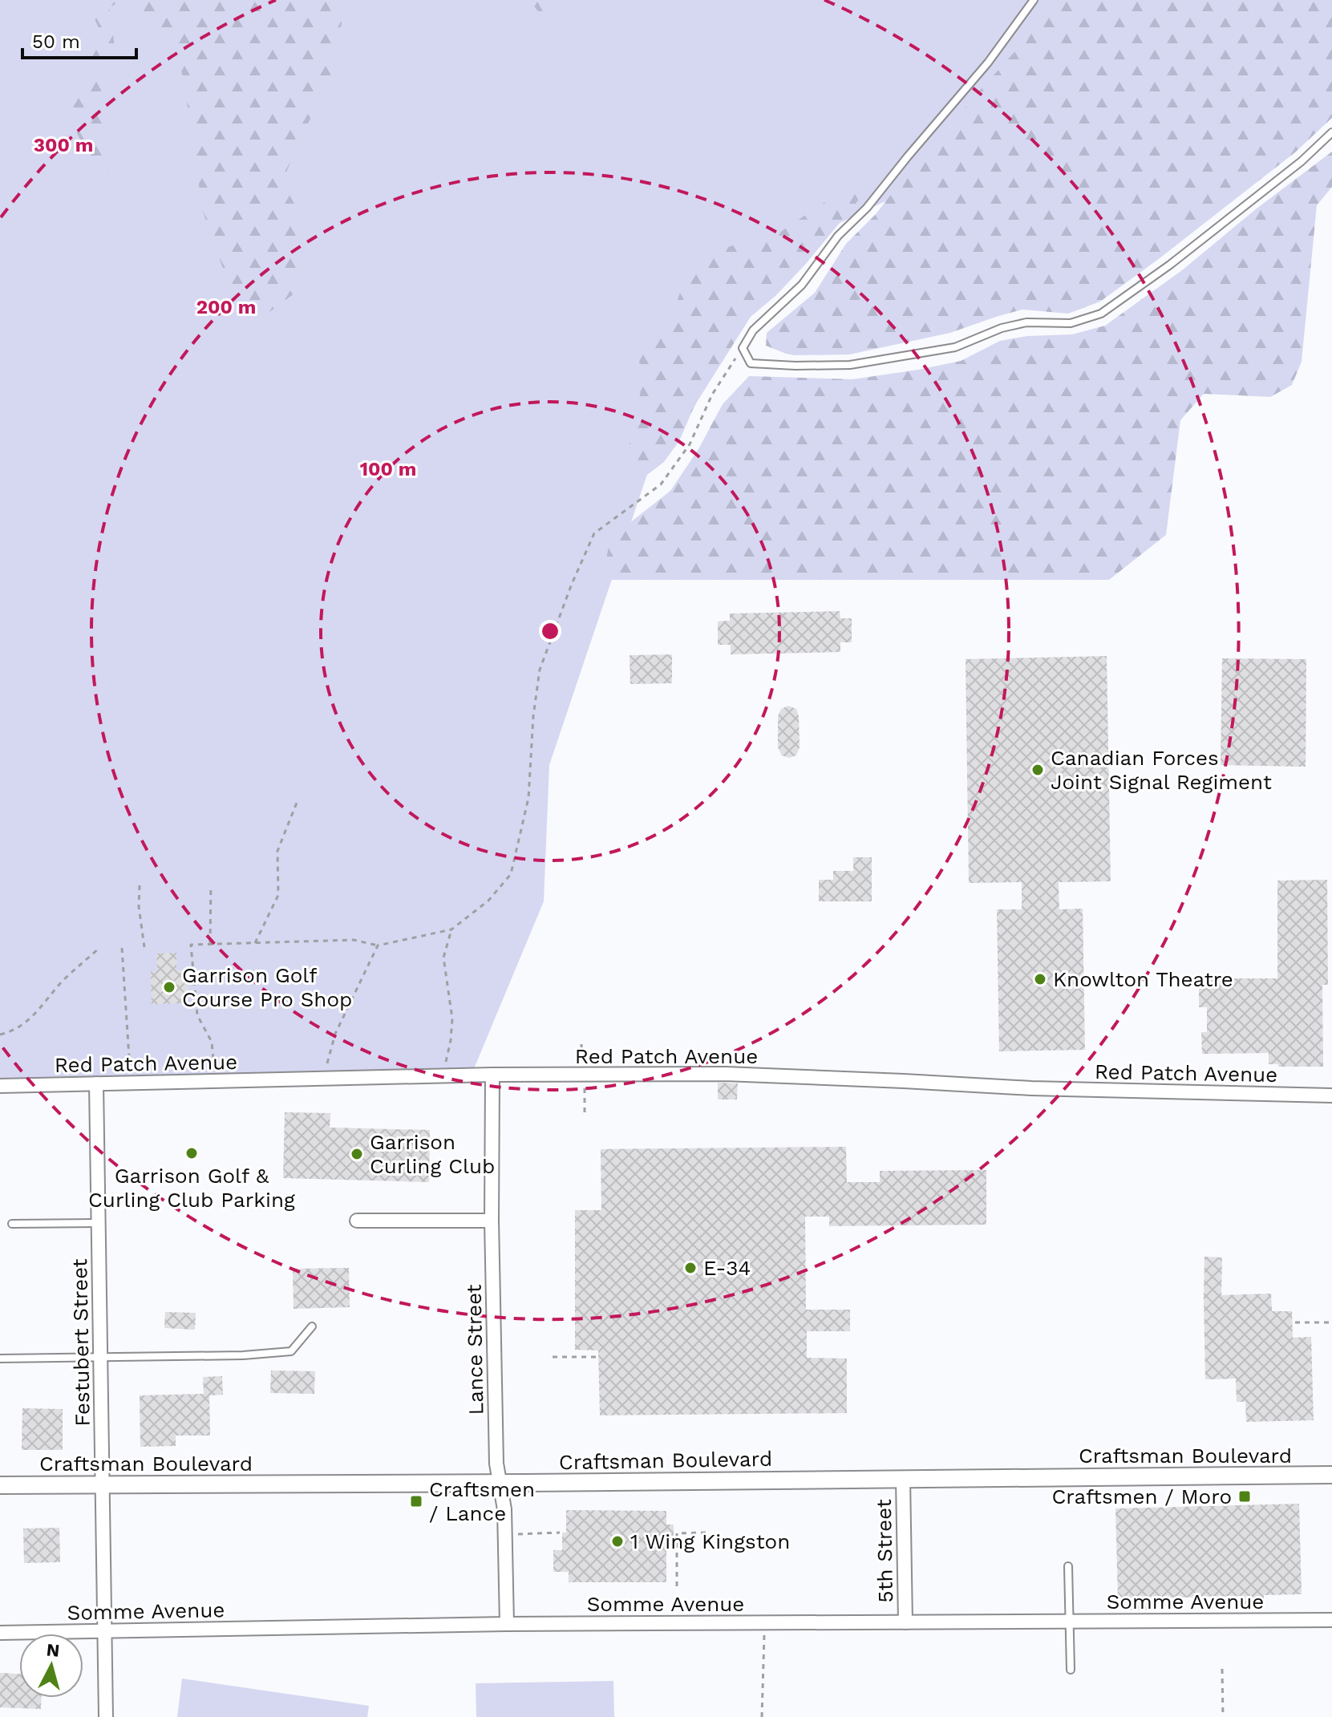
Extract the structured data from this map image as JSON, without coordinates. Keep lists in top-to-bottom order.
{
  "streets": {
    "street": [
      "Red Patch Avenue",
      "Festubert Street",
      "Lance Street",
      "Craftsman Boulevard",
      "5th Street",
      "Somme Avenue"
    ]
  },
  "crossings": [
    ["Red Patch Avenue", "Festubert Street"],
    ["Red Patch Avenue", "Lance Street"],
    ["Festubert Street", "Craftsman Boulevard"],
    ["Festubert Street", "Somme Avenue"],
    ["Lance Street", "Craftsman Boulevard"],
    ["Lance Street", "Somme Avenue"],
    ["Craftsman Boulevard", "5th Street"],
    ["5th Street", "Somme Avenue"]
  ],
  "places": {
    "other": [
      "Canadian Forces Joint Signal Regiment",
      "Knowlton Theatre",
      "Garrison Golf Course Pro Shop",
      "Garrison Golf & Curling Club Parking",
      "Garrison Curling Club",
      "E-34",
      "1 Wing Kingston"
    ],
    "transit": ["Craftsmen / Moro", "Craftsmen / Lance"]
  },
  "scale_bar": "50 m",
  "north": "top",
  "rings": ["300 m", "200 m", "100 m"]
}
